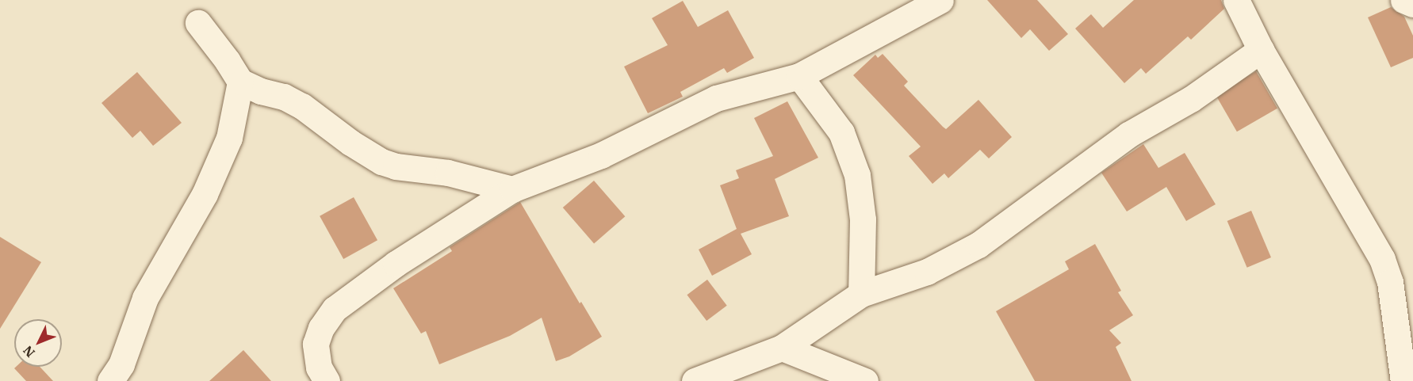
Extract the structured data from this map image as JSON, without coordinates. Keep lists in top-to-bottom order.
{
  "north": "bottom left"
}
